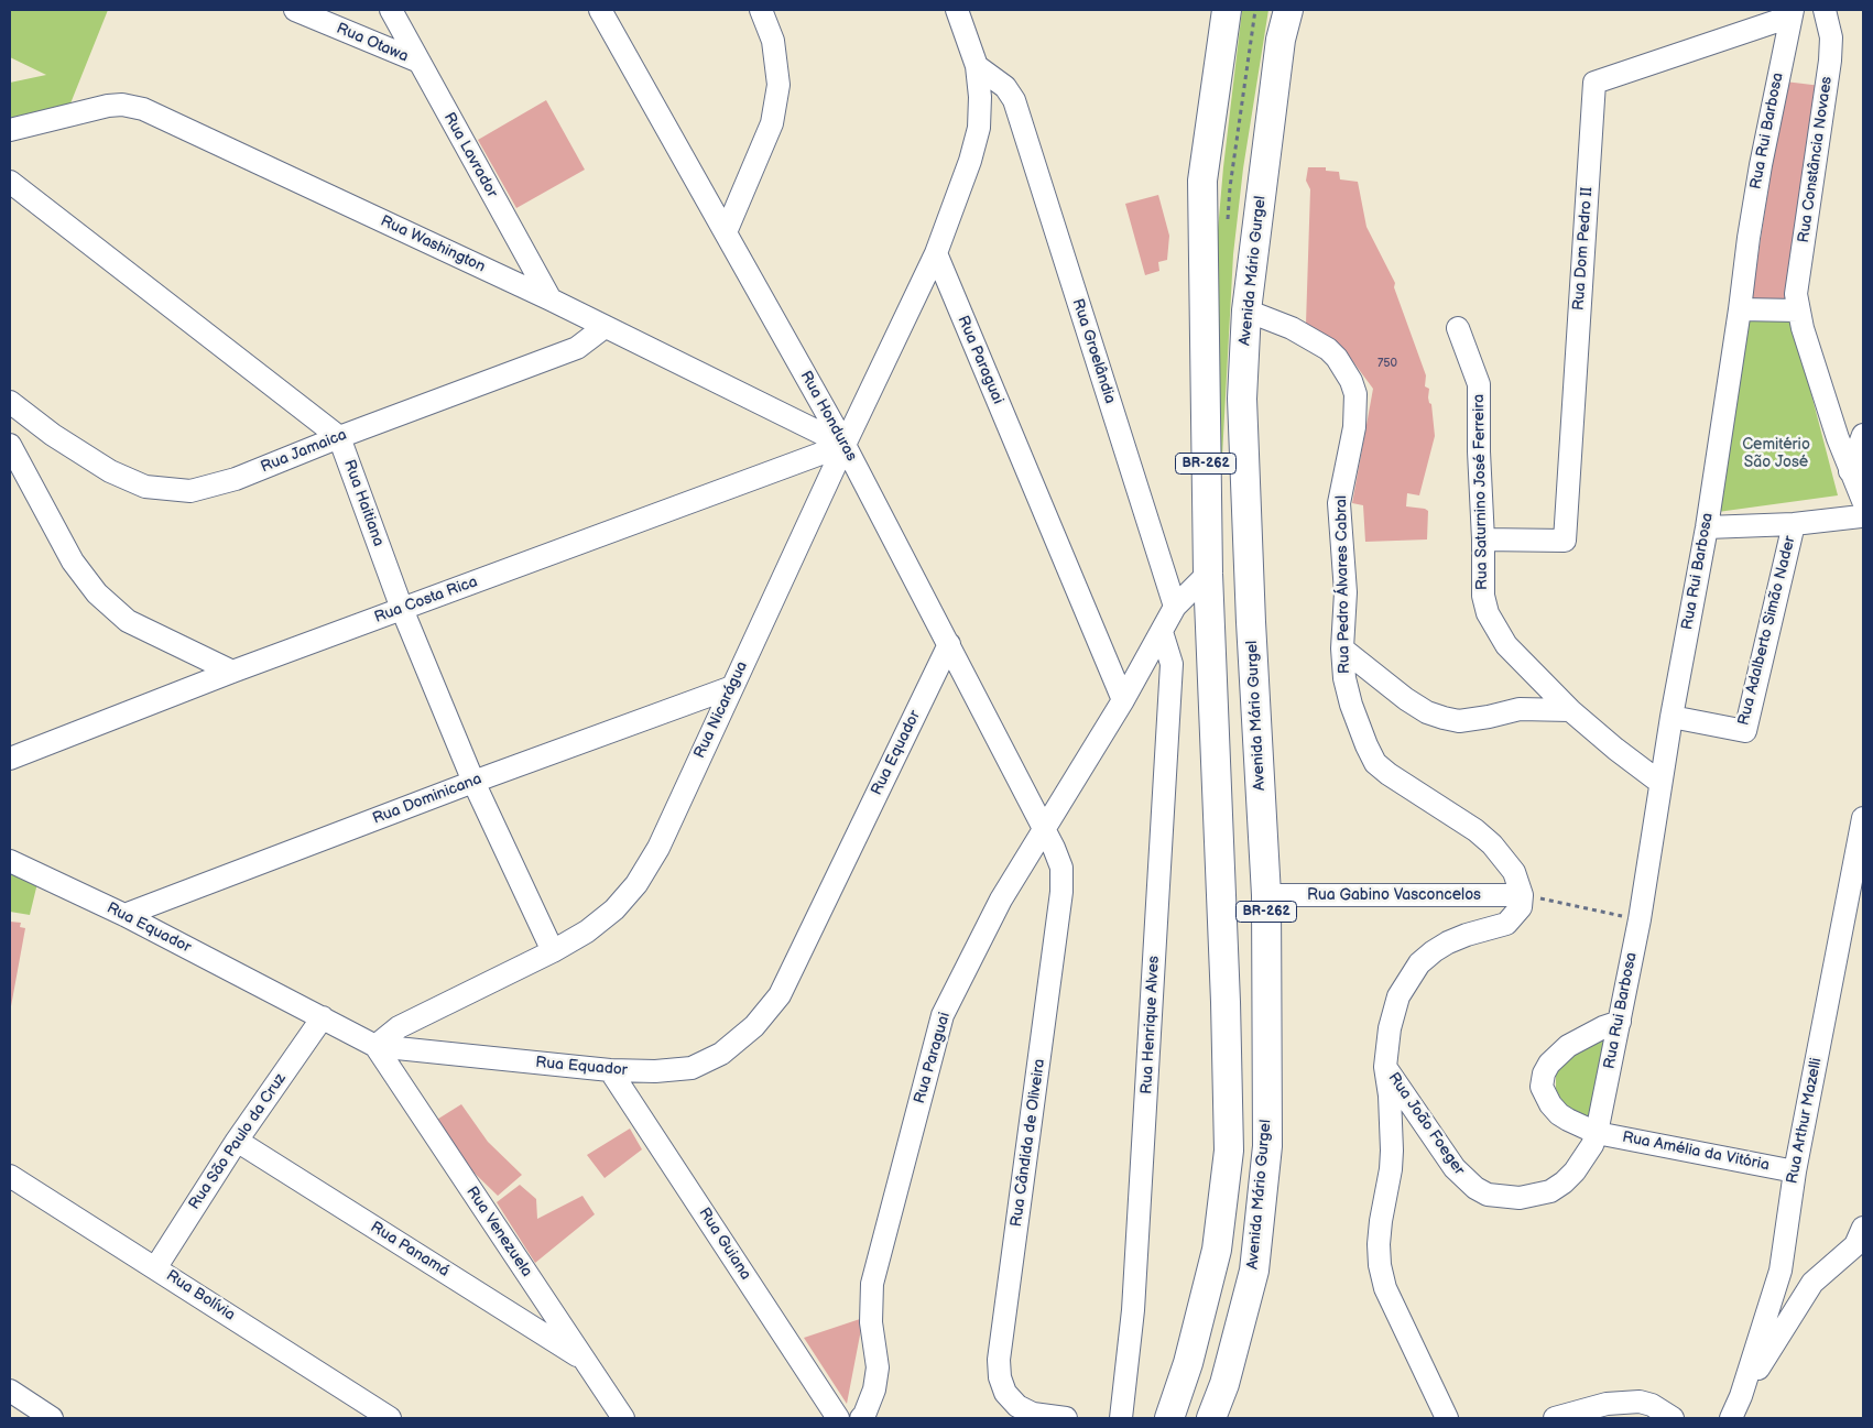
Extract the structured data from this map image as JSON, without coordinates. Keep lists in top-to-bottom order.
{
  "streets": {
    "main road": ["Avenida Mário Gurgel", "BR-262"],
    "street": [
      "Rua Otawa",
      "Rua Rui Barbosa",
      "Rua Lavrador",
      "Rua Constância Novaes",
      "Rua Washington",
      "Rua Dom Pedro II",
      "Rua Groelândia",
      "Rua Paraguai",
      "Rua Honduras",
      "Rua Jamaica",
      "Rua Saturnino José Ferreira",
      "Rua Haitiana",
      "Rua Pedro Álvares Cabral",
      "Rua Costa Rica",
      "Rua Adalberto Simão Nader",
      "Rua Nicarágua",
      "Rua Equador",
      "Rua Dominicana",
      "Rua Gabino Vasconcelos",
      "Rua Henrique Alves",
      "Rua Arthur Mazelli",
      "Rua João Foeger",
      "Rua São Paulo da Cruz",
      "Rua Cândida de Oliveira",
      "Rua Amélia da Vitória",
      "Rua Venezuela",
      "Rua Guiana",
      "Rua Panamá",
      "Rua Bolívia"
    ]
  },
  "crossings": [
    ["Rua Otawa", "Rua Lavrador"],
    ["Rua Rui Barbosa", "Rua Dom Pedro II"],
    ["Rua Rui Barbosa", "Rua Saturnino José Ferreira"],
    ["Rua Rui Barbosa", "Rua Adalberto Simão Nader"],
    ["Rua Rui Barbosa", "Rua João Foeger"],
    ["Rua Rui Barbosa", "Rua Amélia da Vitória"],
    ["Rua Lavrador", "Rua Washington"],
    ["Rua Washington", "Rua Honduras"],
    ["Rua Washington", "Rua Jamaica"],
    ["Rua Washington", "Rua Costa Rica"],
    ["Rua Washington", "Rua Nicarágua"],
    ["Rua Dom Pedro II", "Rua Saturnino José Ferreira"],
    ["Avenida Mário Gurgel", "Rua Pedro Álvares Cabral"],
    ["Avenida Mário Gurgel", "Rua Gabino Vasconcelos"],
    ["Rua Groelândia", "Rua Paraguai"],
    ["Rua Paraguai", "Rua Honduras"],
    ["Rua Paraguai", "Rua Nicarágua"],
    ["Rua Paraguai", "Rua Henrique Alves"],
    ["Rua Paraguai", "Rua Cândida de Oliveira"],
    ["Rua Honduras", "Rua Costa Rica"],
    ["Rua Honduras", "Rua Nicarágua"],
    ["Rua Honduras", "Rua Equador"],
    ["Rua Honduras", "Rua Cândida de Oliveira"],
    ["Rua Jamaica", "Rua Haitiana"],
    ["Rua Haitiana", "Rua Costa Rica"],
    ["Rua Haitiana", "Rua Nicarágua"],
    ["Rua Haitiana", "Rua Dominicana"],
    ["Rua Pedro Álvares Cabral", "Rua Gabino Vasconcelos"],
    ["Rua Costa Rica", "Rua Nicarágua"],
    ["Rua Nicarágua", "Rua Equador"],
    ["Rua Nicarágua", "Rua Dominicana"],
    ["Rua Nicarágua", "Rua Venezuela"],
    ["Rua Equador", "Rua Dominicana"],
    ["Rua Equador", "Rua São Paulo da Cruz"],
    ["Rua Equador", "Rua Venezuela"],
    ["Rua Equador", "Rua Guiana"],
    ["Rua Arthur Mazelli", "Rua Amélia da Vitória"],
    ["Rua João Foeger", "Rua Amélia da Vitória"],
    ["Rua São Paulo da Cruz", "Rua Panamá"],
    ["Rua São Paulo da Cruz", "Rua Bolívia"],
    ["Rua Venezuela", "Rua Panamá"]
  ],
  "parks": ["Cemitério São José"],
  "house_numbers": ["750"]
}
